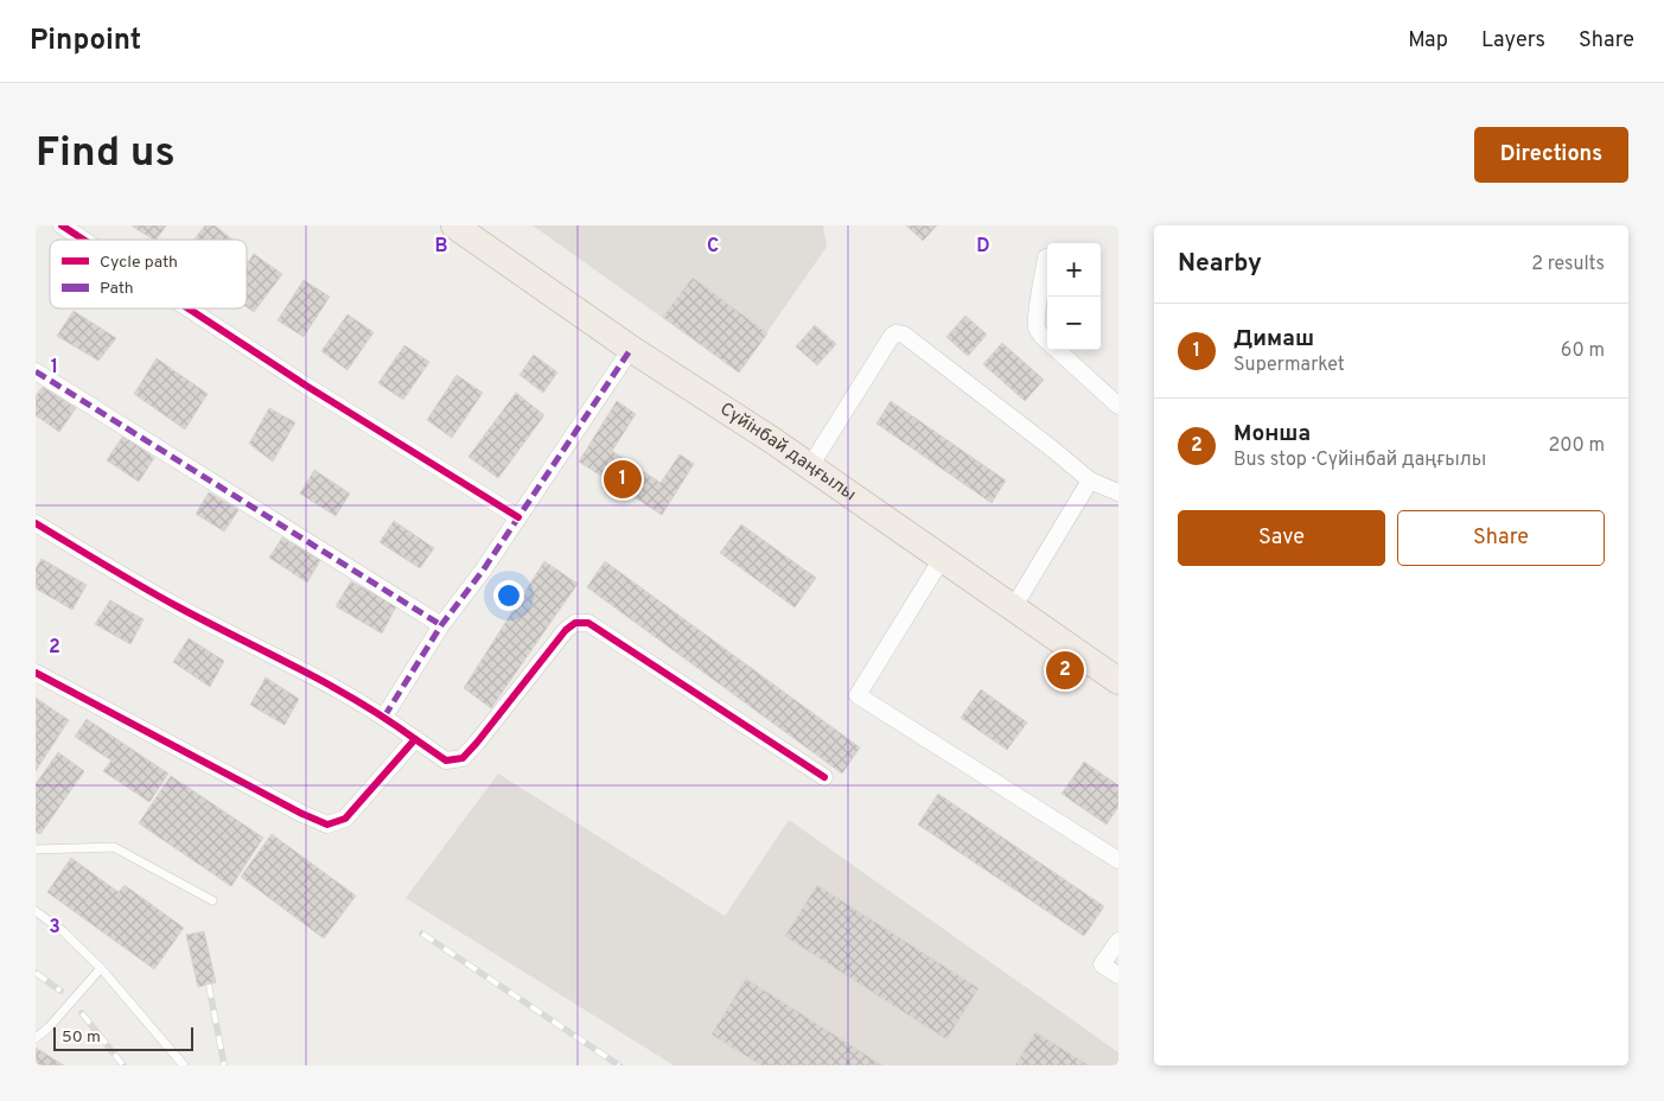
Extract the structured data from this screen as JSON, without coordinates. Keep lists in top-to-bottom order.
{
  "streets": {
    "main road": ["Сүйінбай даңғылы"]
  },
  "legend": ["Cycle path", "Path"],
  "scale_bar": "50 m",
  "page": {
    "header": "Pinpoint",
    "nav": ["Map", "Layers", "Share"],
    "buttons": [
      "Directions",
      ["Save", "Share"]
    ],
    "title": "Find us",
    "heading": ["Nearby", "2 results"],
    "map_buttons": ["+", "−"],
    "list": [
      {
        "mark": "1",
        "name": "Димаш",
        "note": "Supermarket",
        "value": "60 m"
      },
      {
        "mark": "2",
        "name": "Монша",
        "note": "Bus stop · Сүйінбай даңғылы",
        "value": "200 m"
      }
    ],
    "pins": ["1", "2"],
    "scale": "50 m"
  },
  "grid": {
    "columns": ["B", "C", "D"],
    "rows": ["1", "2", "3"]
  }
}
